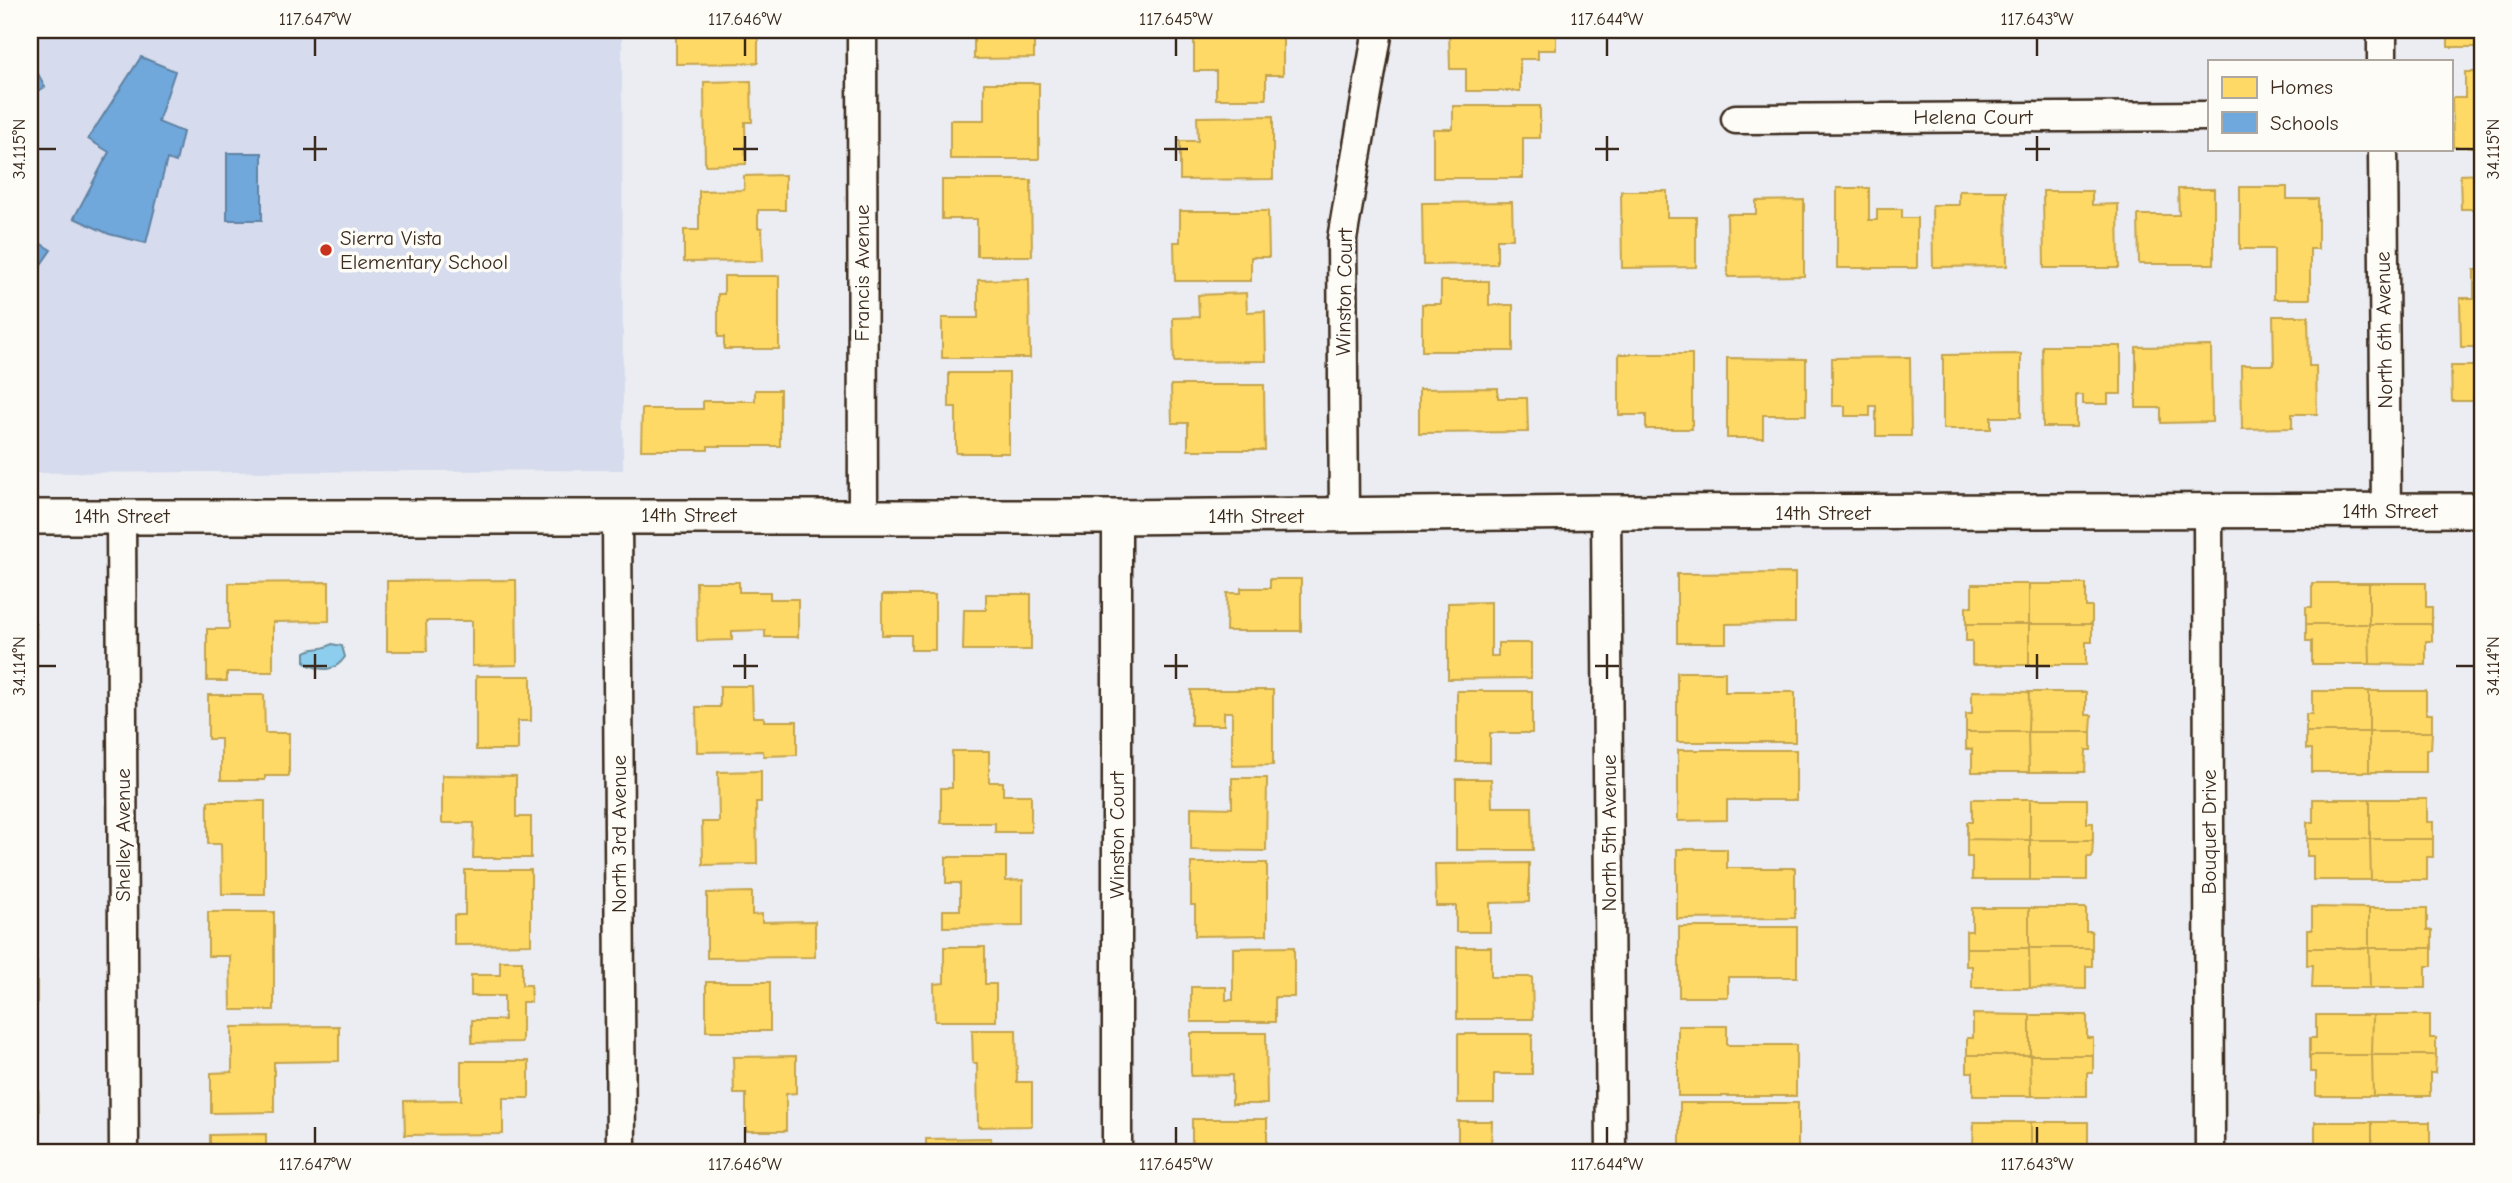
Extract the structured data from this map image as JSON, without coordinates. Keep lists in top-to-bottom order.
{
  "streets": {
    "street": [
      "Helena Court",
      "Francis Avenue",
      "Winston Court",
      "North 6th Avenue",
      "14th Street",
      "Bouquet Drive",
      "North 5th Avenue",
      "North 3rd Avenue",
      "Shelley Avenue"
    ]
  },
  "crossings": [
    ["Francis Avenue", "14th Street"],
    ["Winston Court", "14th Street"],
    ["North 6th Avenue", "14th Street"],
    ["14th Street", "Bouquet Drive"],
    ["14th Street", "North 5th Avenue"],
    ["14th Street", "North 3rd Avenue"],
    ["14th Street", "Shelley Avenue"]
  ],
  "places": ["Sierra Vista Elementary School"],
  "legend": ["Homes", "Schools"],
  "coordinates": [
    "117.647°W",
    "117.646°W",
    "117.645°W",
    "117.644°W",
    "117.643°W",
    "34.115°N",
    "34.114°N"
  ]
}
